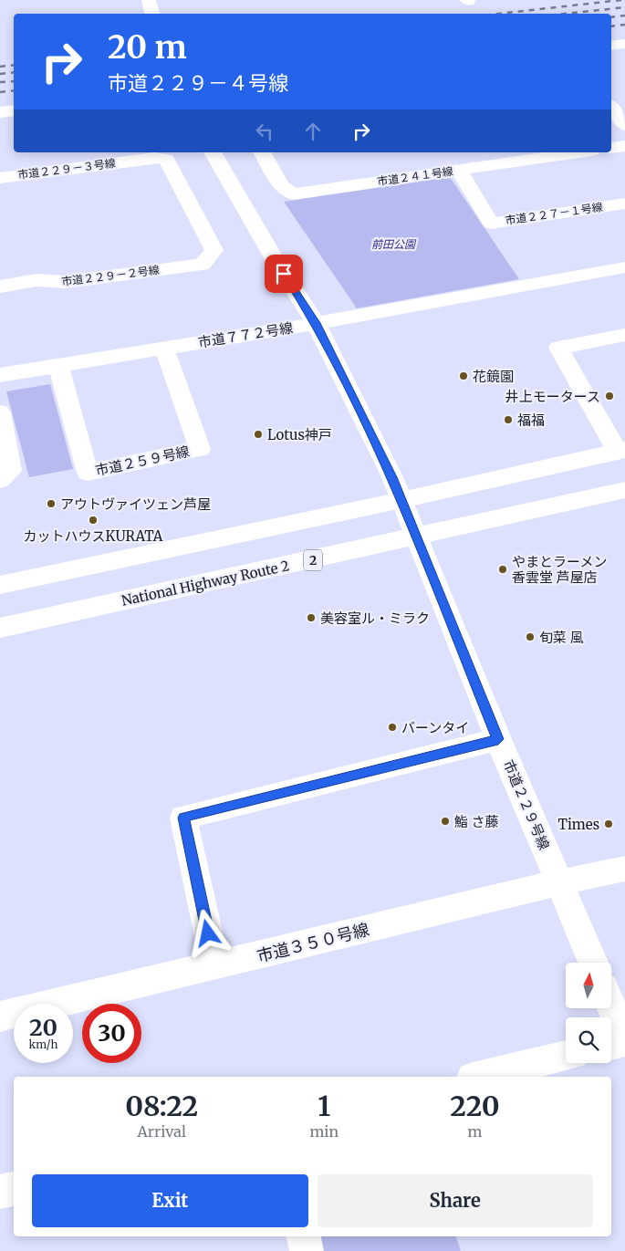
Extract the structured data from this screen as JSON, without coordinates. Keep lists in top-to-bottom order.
{
  "streets": {
    "main road": [
      "市道２２９－３号線",
      "市道２４１号線",
      "市道２２７－１号線",
      "市道２２９－２号線",
      "市道７７２号線",
      "市道２５９号線",
      "2",
      "National Highway Route 2",
      "市道２２９号線",
      "市道３５０号線"
    ]
  },
  "crossings": [
    ["市道２２９－３号線", "市道２２９－２号線"],
    ["市道２４１号線", "市道２２７－１号線"],
    ["市道７７２号線", "市道２５９号線"],
    ["市道７７２号線", "市道２２９号線"],
    ["National Highway Route 2", "市道２２９号線"],
    ["市道２２９号線", "市道３５０号線"]
  ],
  "parks": ["前田公園"],
  "places": [
    "花鏡園",
    "井上モータース",
    "福福",
    "Lotus神戸",
    "アウトヴァイツェン芦屋",
    "カットハウスKURATA",
    "やまとラーメン 香雲堂 芦屋店",
    "美容室ル・ミラク",
    "旬菜 風",
    "バーンタイ",
    "鮨 さ藤",
    "Times"
  ],
  "north": "top",
  "page": {
    "turn": ["20 m", "市道２２９－４号線"],
    "speed": "20 km/h",
    "limit": "30",
    "eta": [
      "08:22",
      "Arrival",
      "1",
      "min",
      "220",
      "m"
    ],
    "buttons": ["Exit", "Share"]
  }
}
